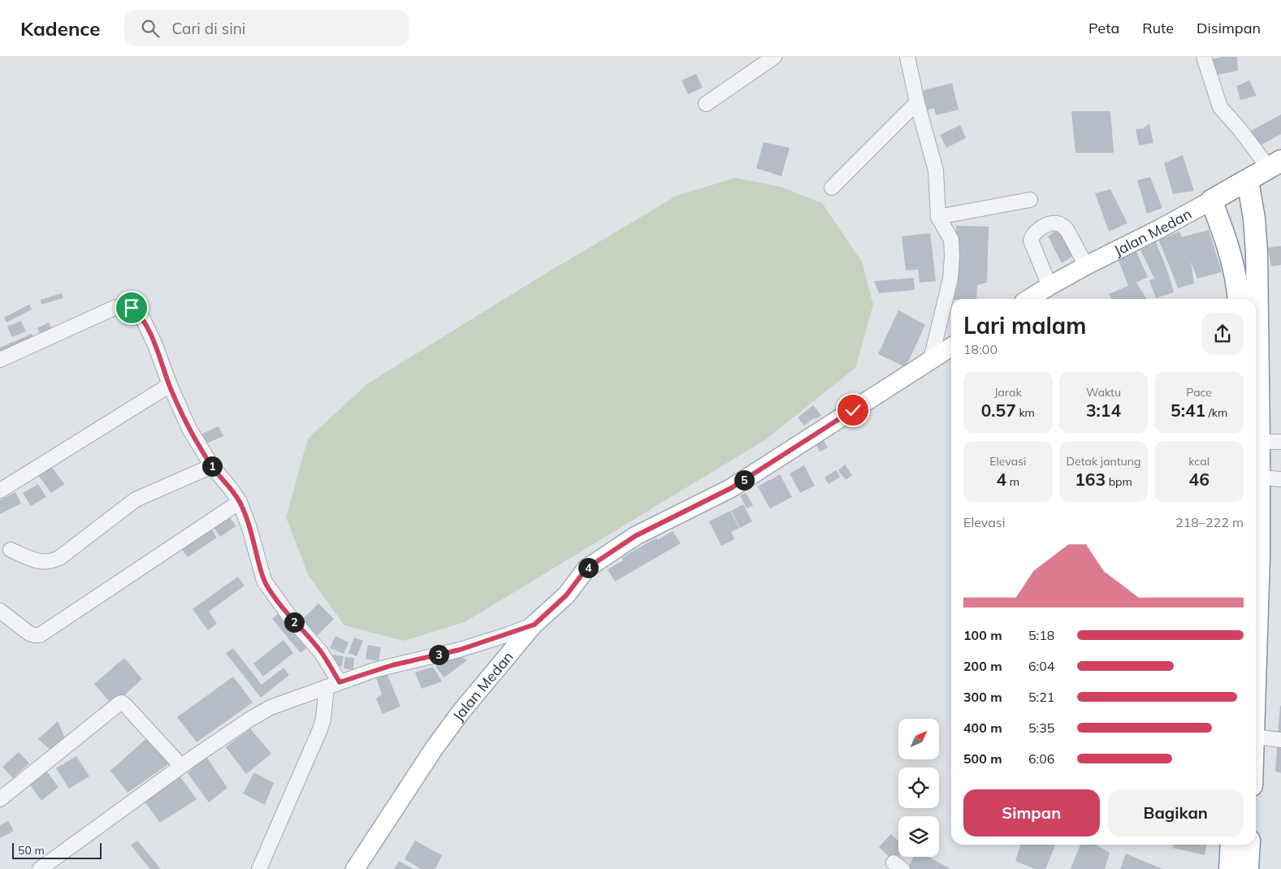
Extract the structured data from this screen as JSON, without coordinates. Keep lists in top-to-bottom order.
{
  "streets": {
    "highway": ["Jalan Medan"]
  },
  "scale_bar": "50 m",
  "north": "top right",
  "page": {
    "header": "Kadence",
    "search": "Cari di sini",
    "nav": ["Peta", "Rute", "Disimpan"],
    "heading": ["Lari malam", "18:00"],
    "stats": [
      ["Jarak", "0.57 km"],
      ["Waktu", "3:14"],
      ["Pace", "5:41 /km"],
      ["Elevasi", "4 m"],
      ["Detak jantung", "163 bpm"],
      ["kcal", "46"]
    ],
    "pins": [
      "1",
      "5",
      "4",
      "2",
      "3"
    ],
    "chart": ["Elevasi", "218–222 m"],
    "list": [
      {
        "name": "100 m",
        "note": "5:18"
      },
      {
        "name": "200 m",
        "note": "6:04"
      },
      {
        "name": "300 m",
        "note": "5:21"
      },
      {
        "name": "400 m",
        "note": "5:35"
      },
      {
        "name": "500 m",
        "note": "6:06"
      }
    ],
    "buttons": ["Simpan", "Bagikan"],
    "scale": "50 m"
  }
}
